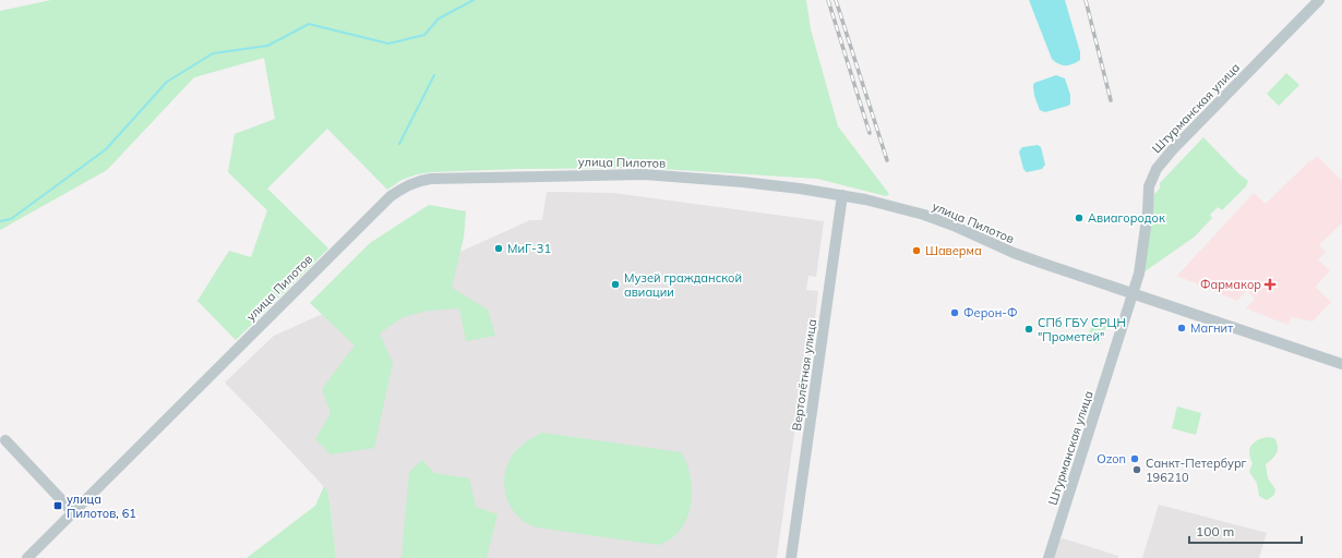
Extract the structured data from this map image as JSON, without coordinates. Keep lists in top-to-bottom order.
{
  "streets": {
    "street": ["Штурманская улица", "улица Пилотов", "Вертолётная улица"]
  },
  "crossings": [
    ["Штурманская улица", "улица Пилотов"],
    ["улица Пилотов", "Вертолётная улица"]
  ],
  "places": {
    "other": [
      "Авиагородок",
      "МиГ-31",
      "Шаверма",
      "Музей гражданской авиации",
      "Ферон-Ф",
      "Магнит",
      "СПб ГБУ СРЦН \"Прометей\"",
      "Ozon",
      "Санкт-Петербург 196210"
    ],
    "health": ["Фармакор"],
    "transit": ["улица Пилотов, 61"]
  },
  "scale_bar": "100 m"
}
